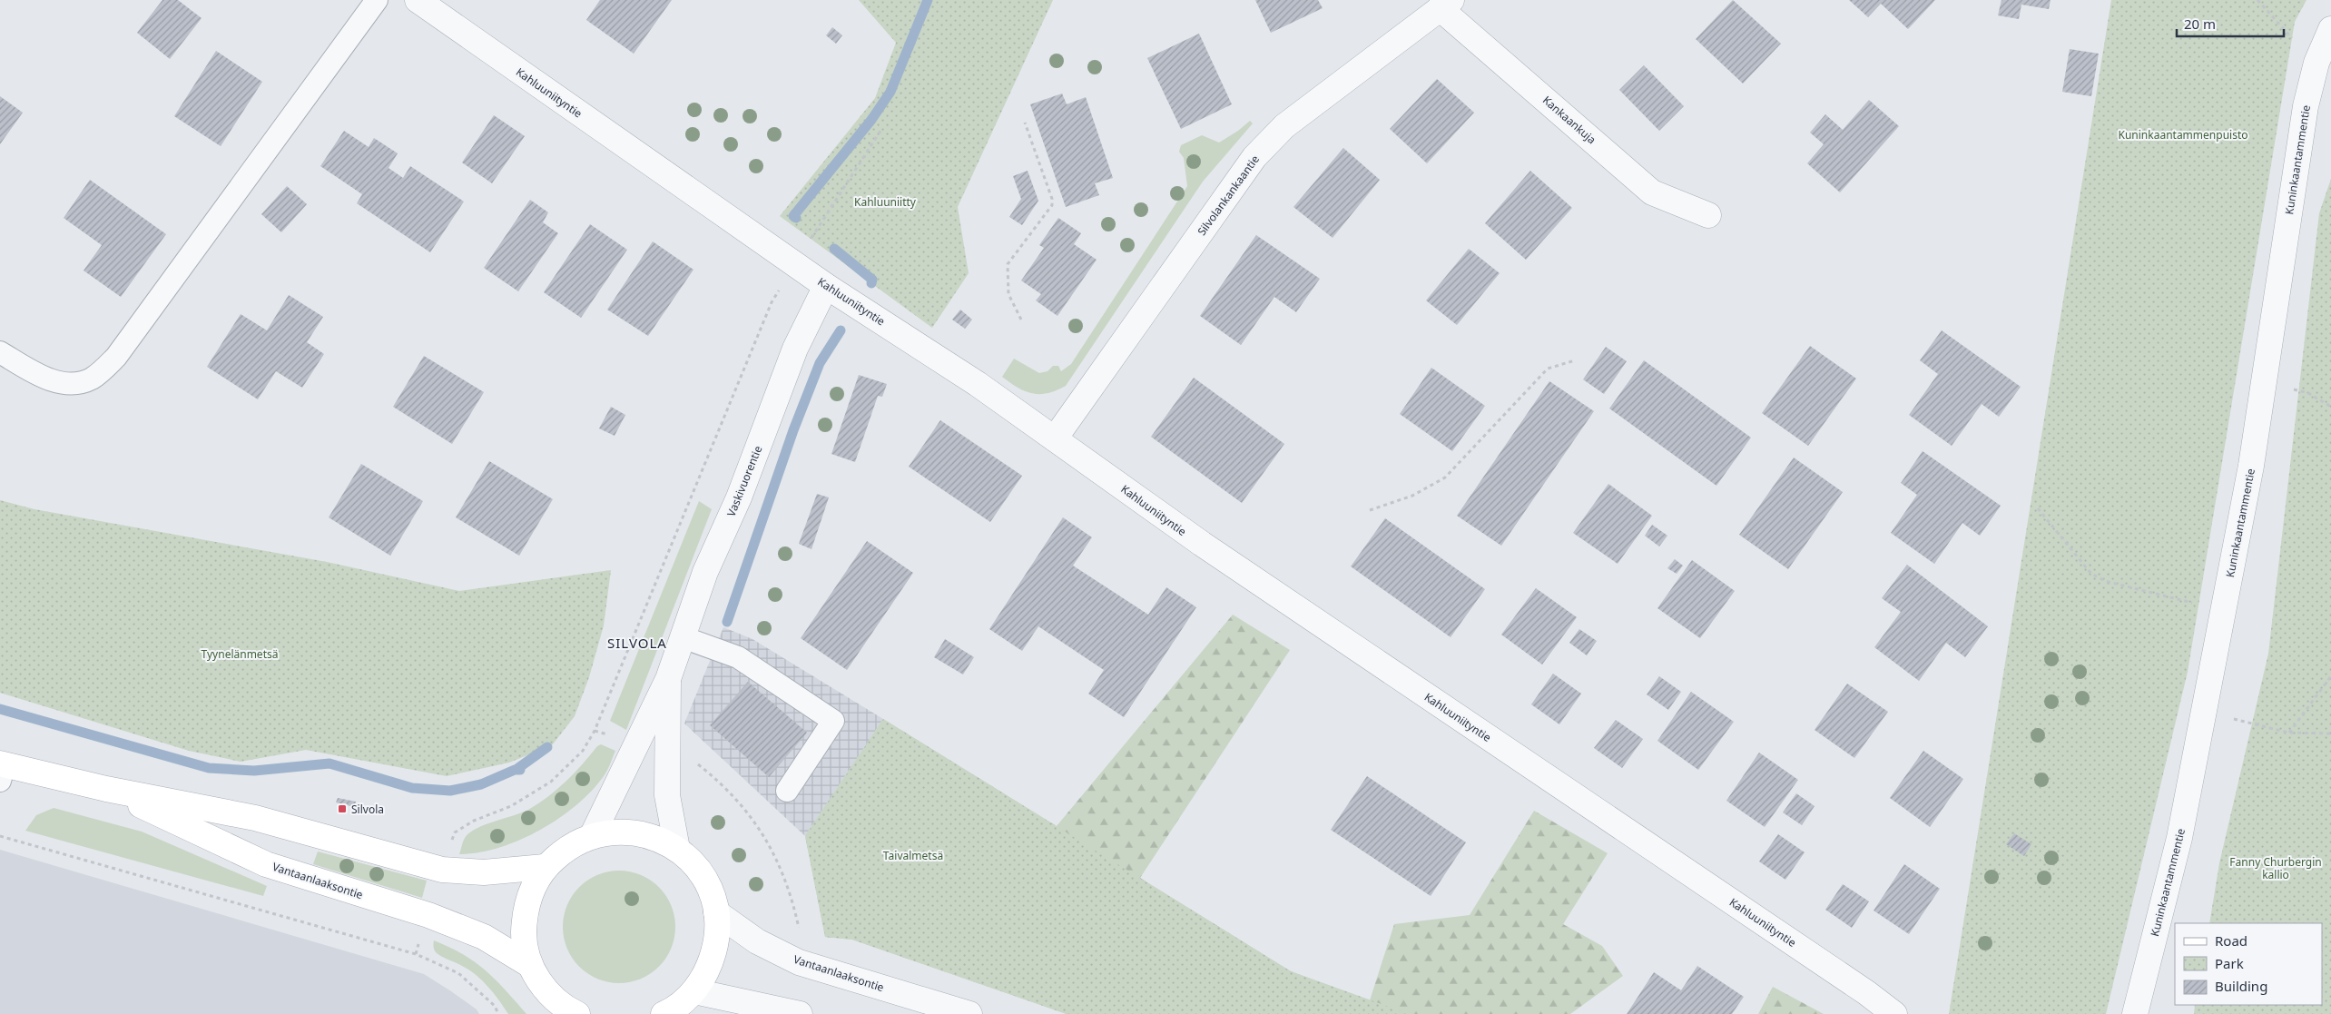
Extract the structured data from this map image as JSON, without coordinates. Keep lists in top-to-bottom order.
{
  "streets": {
    "main road": ["Vantaanlaaksontie"],
    "street": [
      "Kahluuniityntie",
      "Kankaankuja",
      "Kuninkaantammentie",
      "Silvolankankaantie",
      "Vaskivuorentie"
    ]
  },
  "crossings": [
    ["Kahluuniityntie", "Silvolankankaantie"],
    ["Kahluuniityntie", "Vaskivuorentie"],
    ["Kankaankuja", "Silvolankankaantie"]
  ],
  "districts": ["SILVOLA"],
  "parks": [
    "Kuninkaantammenpuisto",
    "Kahluuniitty",
    "Tyynelänmetsä",
    "Taivalmetsä",
    "Fanny Churbergin kallio"
  ],
  "places": {
    "transit": ["Silvola"]
  },
  "legend": ["Road", "Park", "Building"],
  "scale_bar": "20 m"
}
